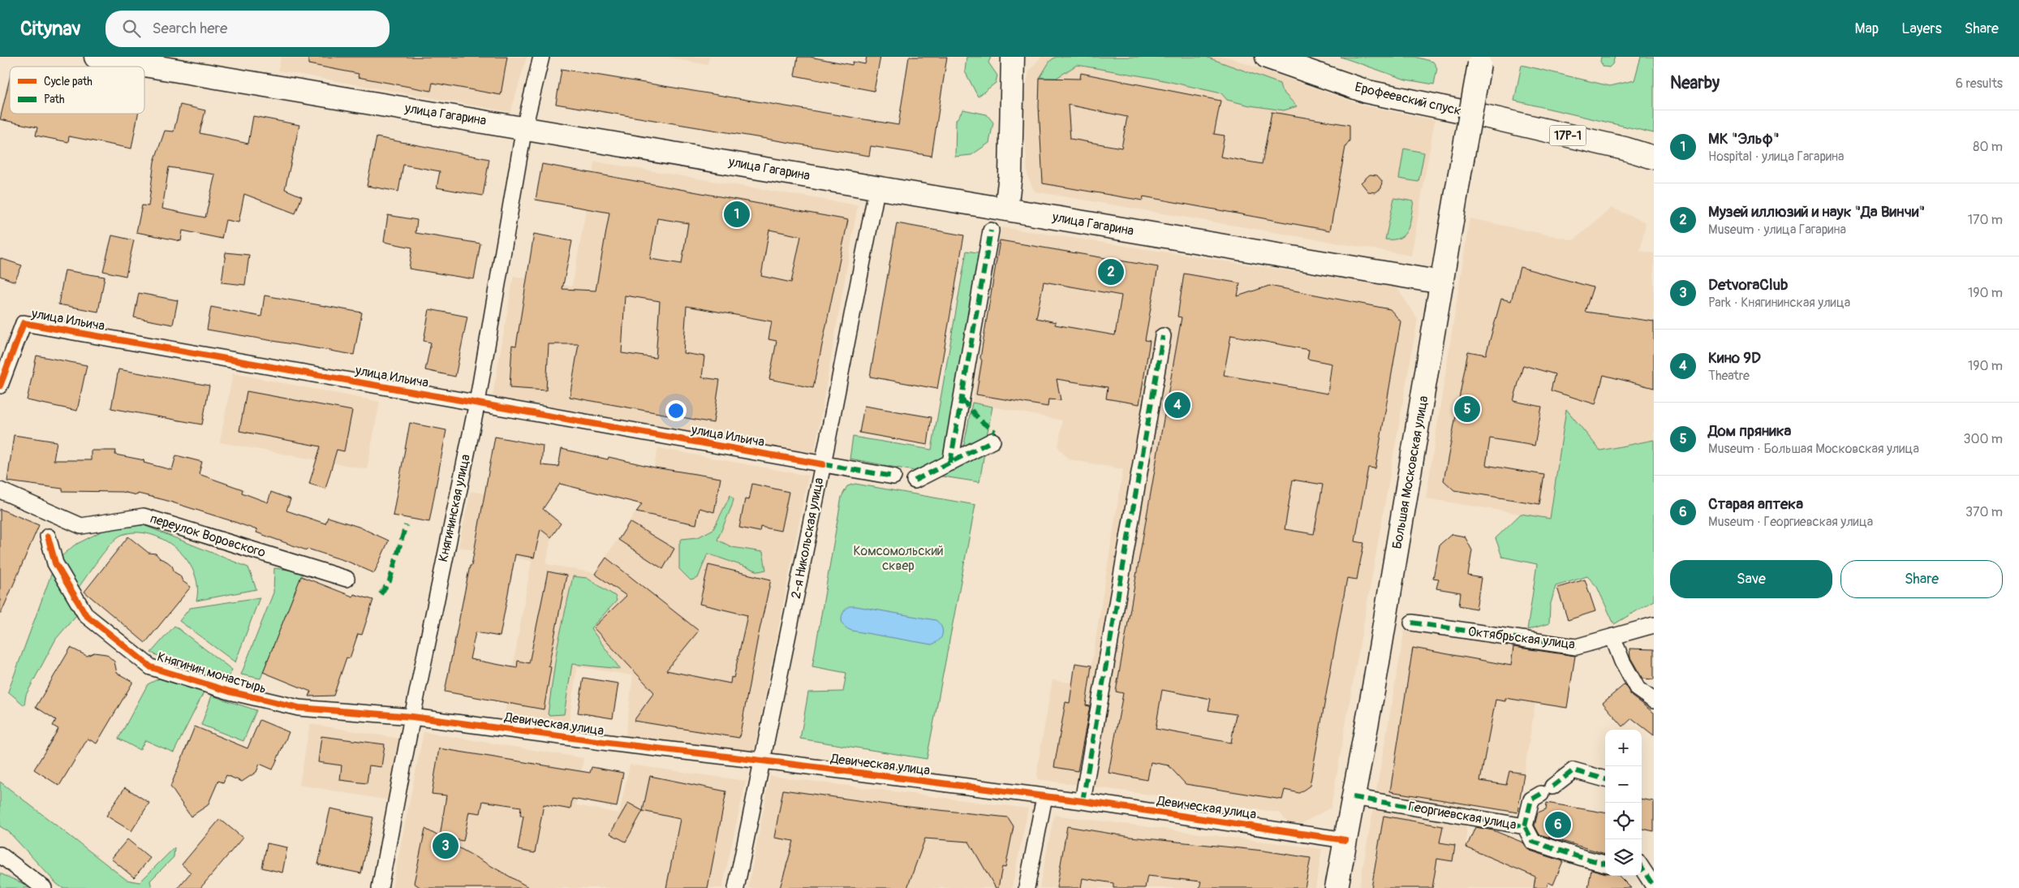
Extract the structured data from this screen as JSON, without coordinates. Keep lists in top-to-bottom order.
{
  "streets": {
    "main road": [
      "Ерофеевский спуск",
      "улица Гагарина",
      "17Р-1",
      "Большая Московская улица"
    ],
    "street": [
      "улица Ильича",
      "Княгининская улица",
      "переулок Воровского",
      "2-я Никольская улица",
      "Октябрьская улица",
      "Княгинин монастырь",
      "Девическая улица",
      "Георгиевская улица"
    ]
  },
  "crossings": [
    ["улица Гагарина", "Большая Московская улица"],
    ["улица Гагарина", "Княгининская улица"],
    ["улица Гагарина", "2-я Никольская улица"],
    ["улица Ильича", "Княгининская улица"],
    ["улица Ильича", "2-я Никольская улица"],
    ["Большая Московская улица", "Девическая улица"],
    ["Большая Московская улица", "Георгиевская улица"],
    ["Княгининская улица", "Княгинин монастырь"],
    ["Княгининская улица", "Девическая улица"],
    ["2-я Никольская улица", "Девическая улица"],
    ["Княгинин монастырь", "Девическая улица"]
  ],
  "parks": ["Комсомольский сквер"],
  "legend": ["Cycle path", "Path"],
  "page": {
    "header": "Citynav",
    "search": "Search here",
    "nav": ["Map", "Layers", "Share"],
    "heading": ["Nearby", "6 results"],
    "list": [
      {
        "mark": "1",
        "name": "МК \"Эльф\"",
        "note": "Hospital · улица Гагарина",
        "value": "80 m"
      },
      {
        "mark": "2",
        "name": "Музей иллюзий и наук \"Да Винчи\"",
        "note": "Museum · улица Гагарина",
        "value": "170 m"
      },
      {
        "mark": "3",
        "name": "DetvoraClub",
        "note": "Park · Княгининская улица",
        "value": "190 m"
      },
      {
        "mark": "4",
        "name": "Кино 9D",
        "note": "Theatre",
        "value": "190 m"
      },
      {
        "mark": "5",
        "name": "Дом пряника",
        "note": "Museum · Большая Московская улица",
        "value": "300 m"
      },
      {
        "mark": "6",
        "name": "Старая аптека",
        "note": "Museum · Георгиевская улица",
        "value": "370 m"
      }
    ],
    "pins": [
      "1",
      "2",
      "4",
      "5",
      "6",
      "3"
    ],
    "buttons": ["Save", "Share"],
    "map_buttons": ["+", "−"]
  }
}
